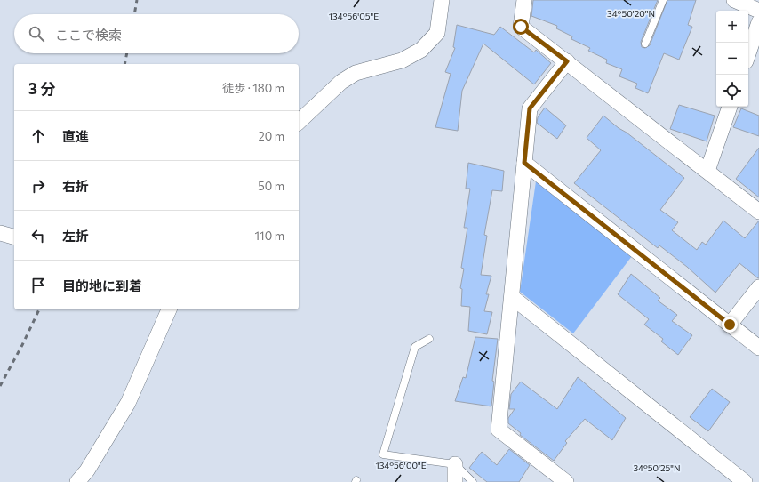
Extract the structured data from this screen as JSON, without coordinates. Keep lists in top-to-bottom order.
{
  "page": {
    "map_buttons": ["+", "−"],
    "search": "ここで検索",
    "heading": ["3 分", "徒歩 · 180 m"],
    "list": [
      ["直進", "20 m"],
      ["右折", "50 m"],
      ["左折", "110 m"],
      "目的地に到着"
    ]
  },
  "coordinates": [
    "34°50'20\"N",
    "134°56'05\"E",
    "134°56'00\"E",
    "34°50'25\"N"
  ]
}
